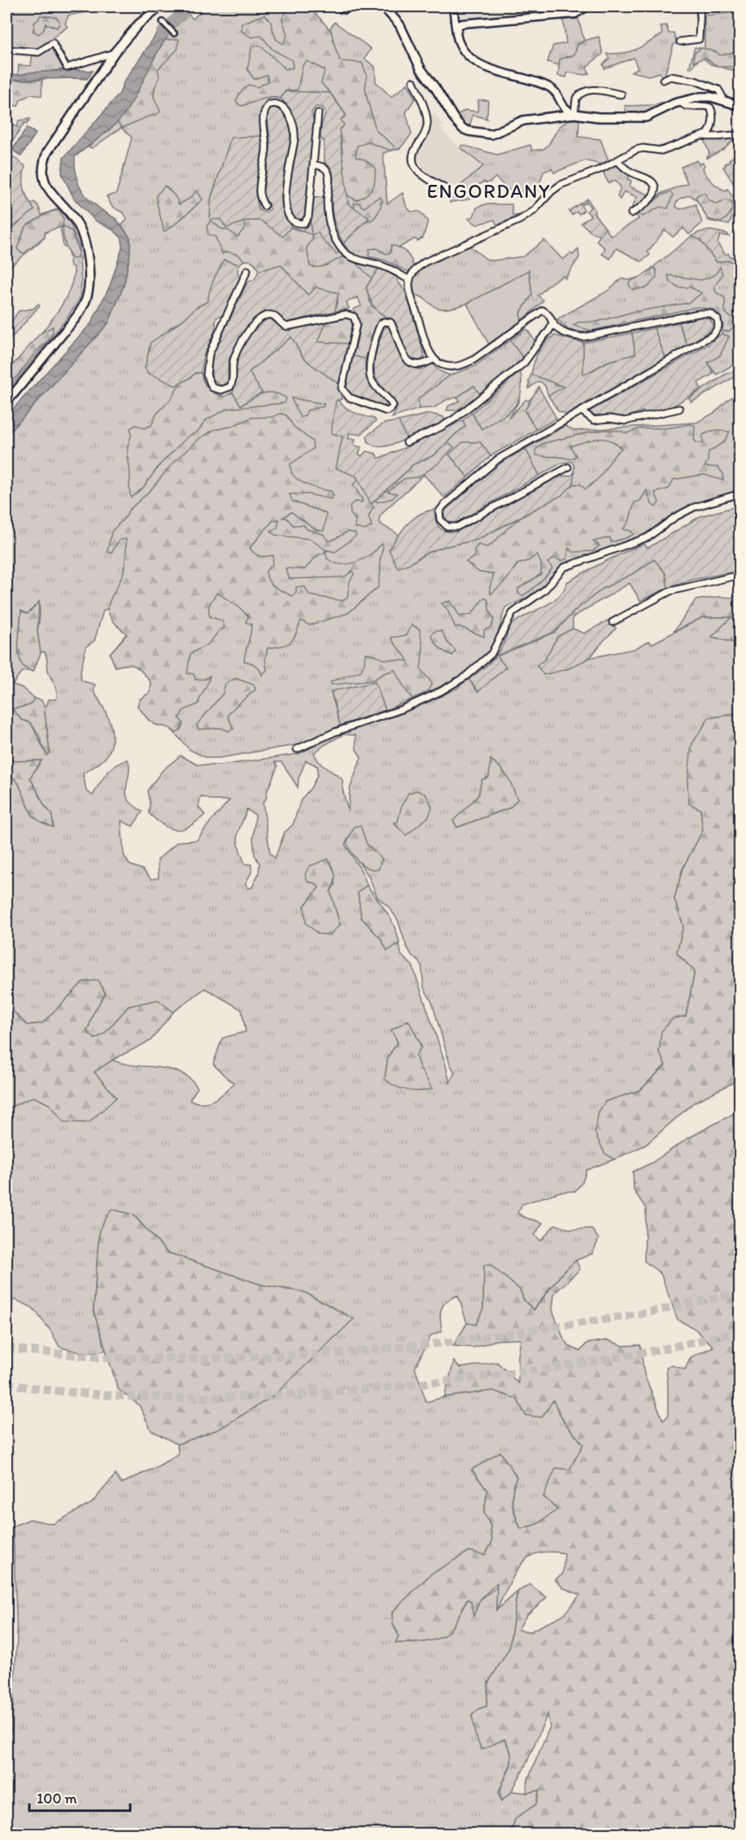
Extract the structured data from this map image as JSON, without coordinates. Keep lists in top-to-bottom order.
{
  "districts": ["ENGORDANY"],
  "scale_bar": "100 m"
}
